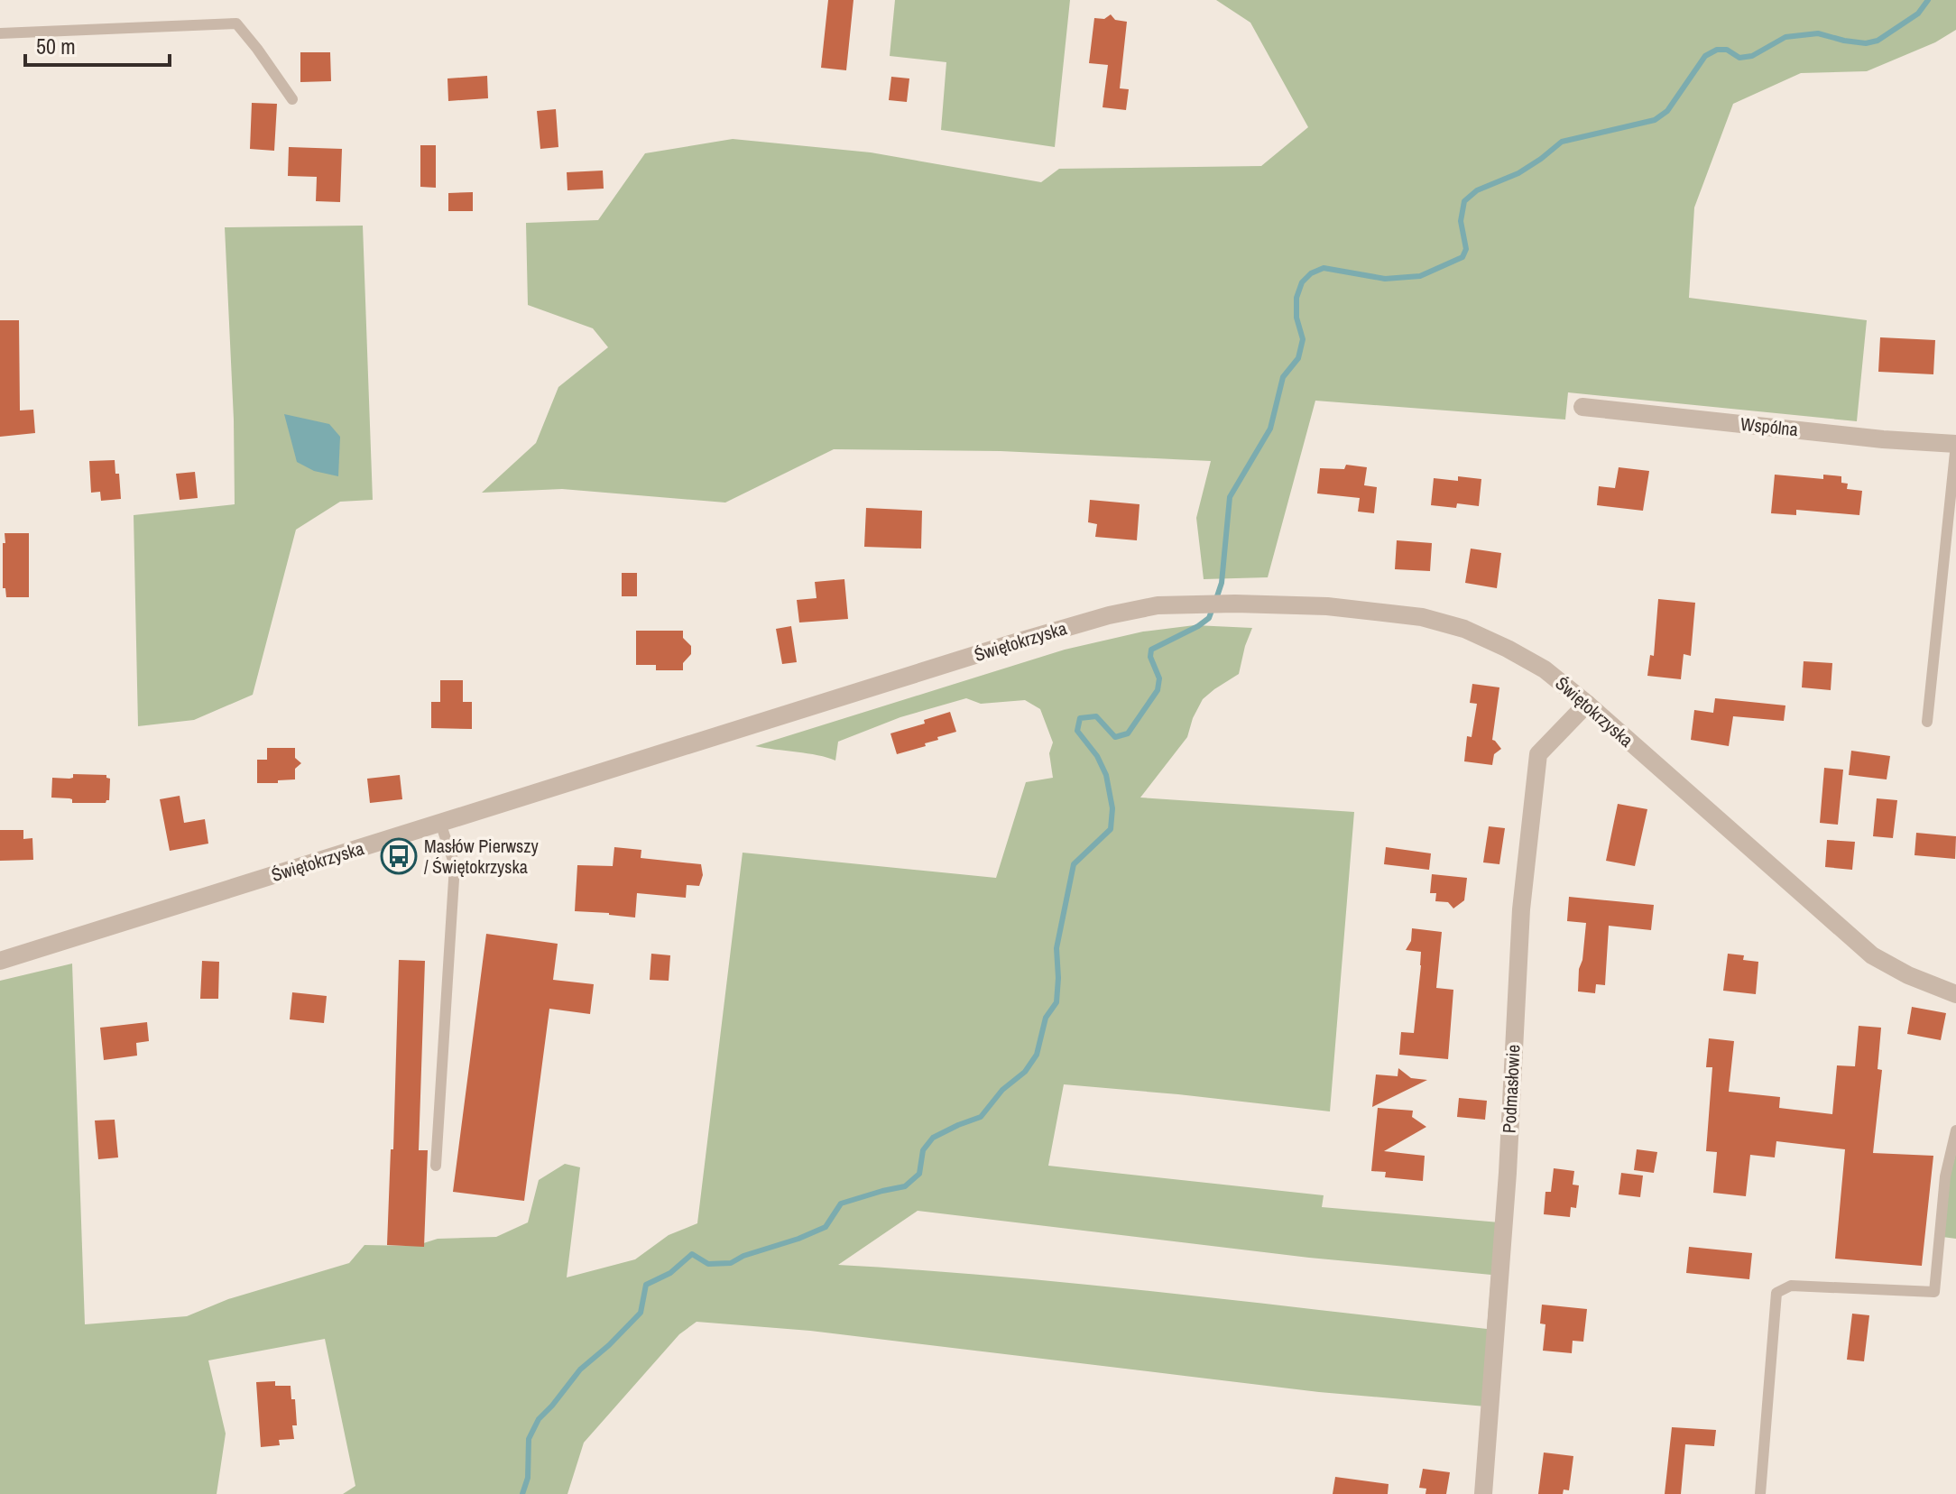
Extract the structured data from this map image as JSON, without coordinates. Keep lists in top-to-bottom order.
{
  "streets": {
    "street": ["Wspólna", "Świętokrzyska", "Podmasłowie"]
  },
  "crossings": [
    ["Świętokrzyska", "Podmasłowie"]
  ],
  "places": {
    "bus stop": ["Masłów Pierwszy / Świętokrzyska"]
  },
  "scale_bar": "50 m"
}
